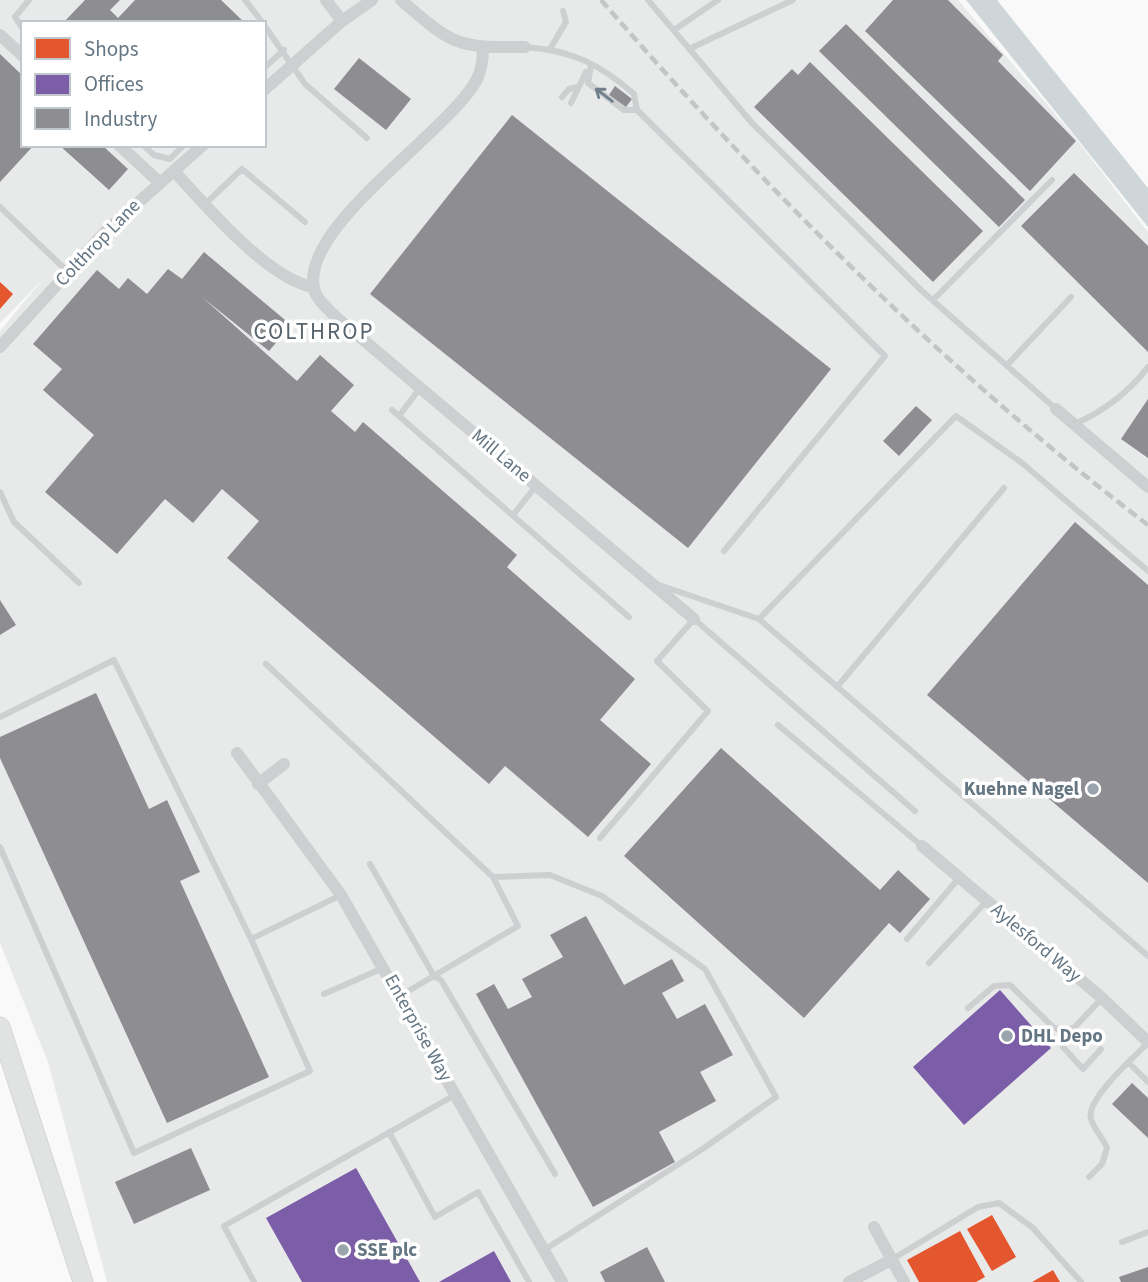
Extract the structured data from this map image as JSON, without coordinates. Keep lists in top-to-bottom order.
{
  "streets": {
    "street": [
      "Colthrop Lane",
      "Mill Lane",
      "Aylesford Way",
      "Enterprise Way"
    ]
  },
  "districts": ["COLTHROP"],
  "places": ["Kuehne Nagel", "DHL Depo", "SSE plc"],
  "legend": ["Shops", "Offices", "Industry"]
}
